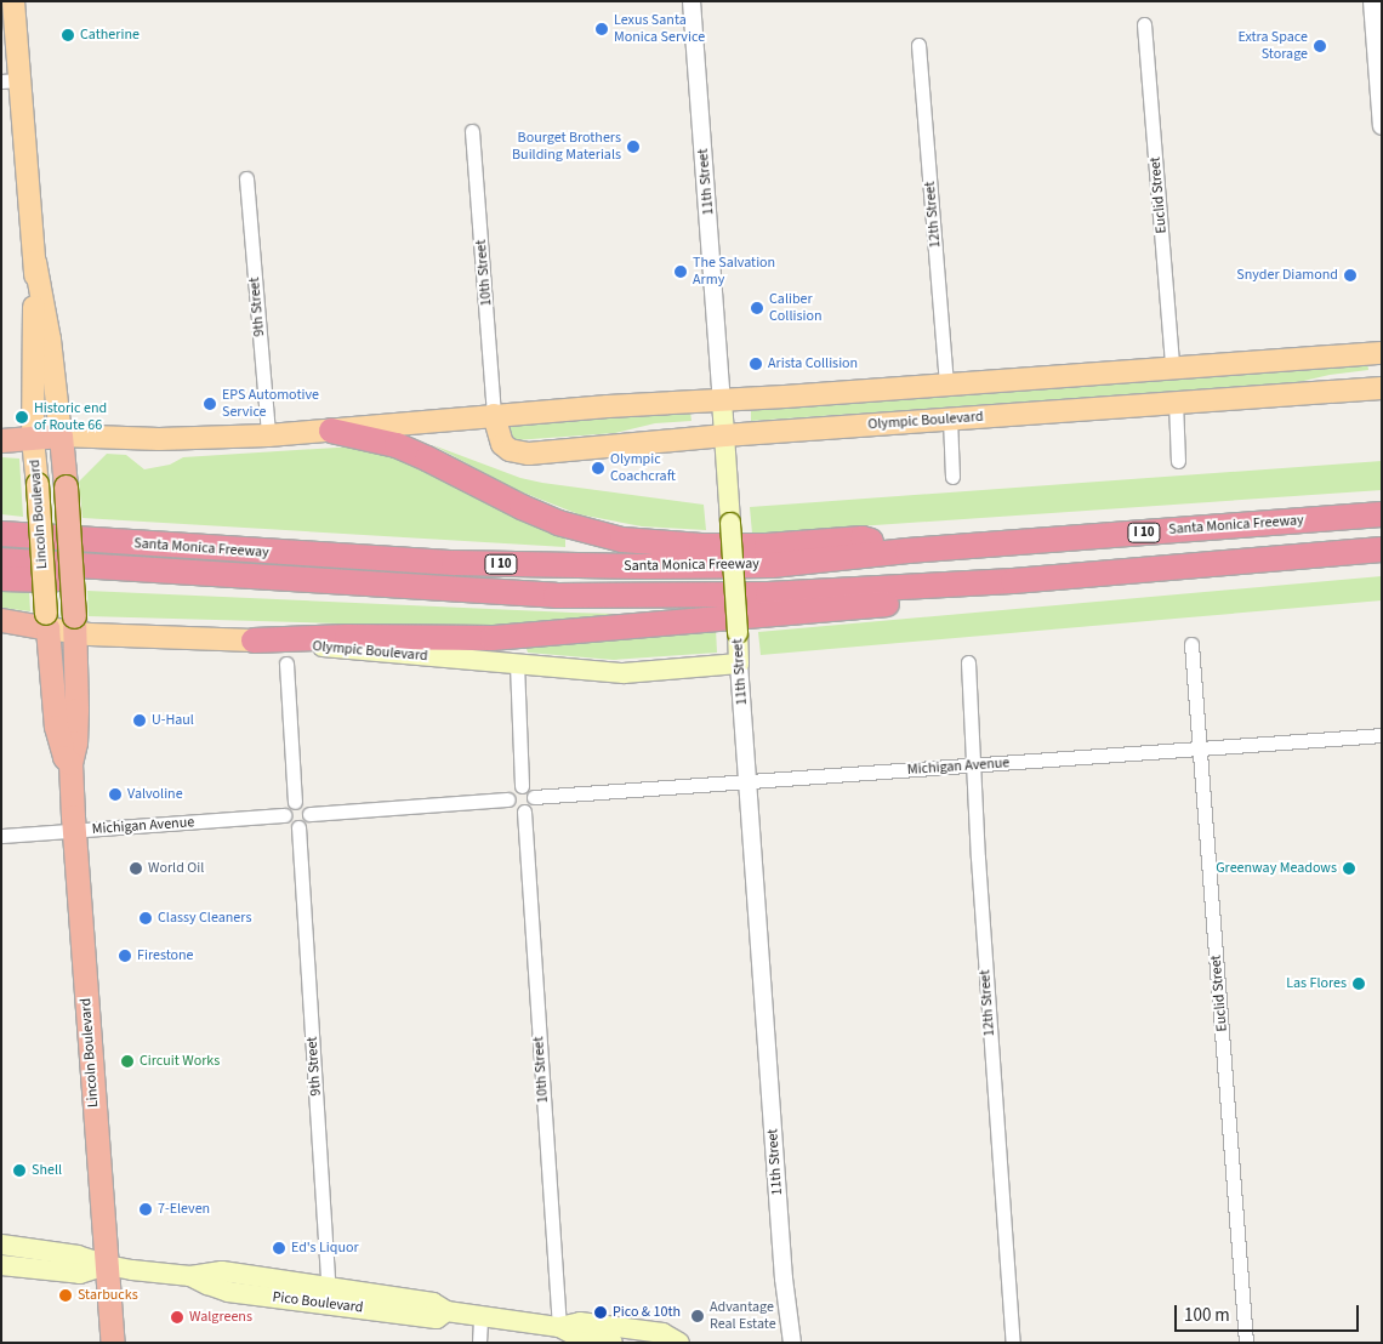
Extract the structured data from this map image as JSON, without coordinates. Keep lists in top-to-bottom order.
{
  "streets": {
    "highway": [
      "Olympic Boulevard",
      "Lincoln Boulevard",
      "Santa Monica Freeway",
      "I 10"
    ],
    "main road": ["11th Street", "Pico Boulevard"],
    "street": [
      "Euclid Street",
      "12th Street",
      "10th Street",
      "9th Street",
      "Michigan Avenue"
    ]
  },
  "crossings": [
    ["11th Street", "Olympic Boulevard"],
    ["11th Street", "Michigan Avenue"],
    ["Euclid Street", "Michigan Avenue"],
    ["12th Street", "Michigan Avenue"],
    ["10th Street", "Olympic Boulevard"],
    ["10th Street", "Michigan Avenue"],
    ["10th Street", "Pico Boulevard"],
    ["9th Street", "Michigan Avenue"],
    ["9th Street", "Pico Boulevard"],
    ["Olympic Boulevard", "Lincoln Boulevard"],
    ["Lincoln Boulevard", "Michigan Avenue"],
    ["Lincoln Boulevard", "Pico Boulevard"]
  ],
  "places": [
    "Lexus Santa Monica Service",
    "Catherine",
    "Extra Space Storage",
    "Bourget Brothers Building Materials",
    "The Salvation Army",
    "Snyder Diamond",
    "Caliber Collision",
    "Arista Collision",
    "EPS Automotive Service",
    "Historic end of Route 66",
    "Olympic Coachcraft",
    "U-Haul",
    "Valvoline",
    "World Oil",
    "Greenway Meadows",
    "Classy Cleaners",
    "Firestone",
    "Las Flores",
    "Circuit Works",
    "Shell",
    "7-Eleven",
    "Ed's Liquor",
    "Starbucks",
    "Pico & 10th",
    "Advantage Real Estate",
    "Walgreens"
  ],
  "scale_bar": "100 m"
}
